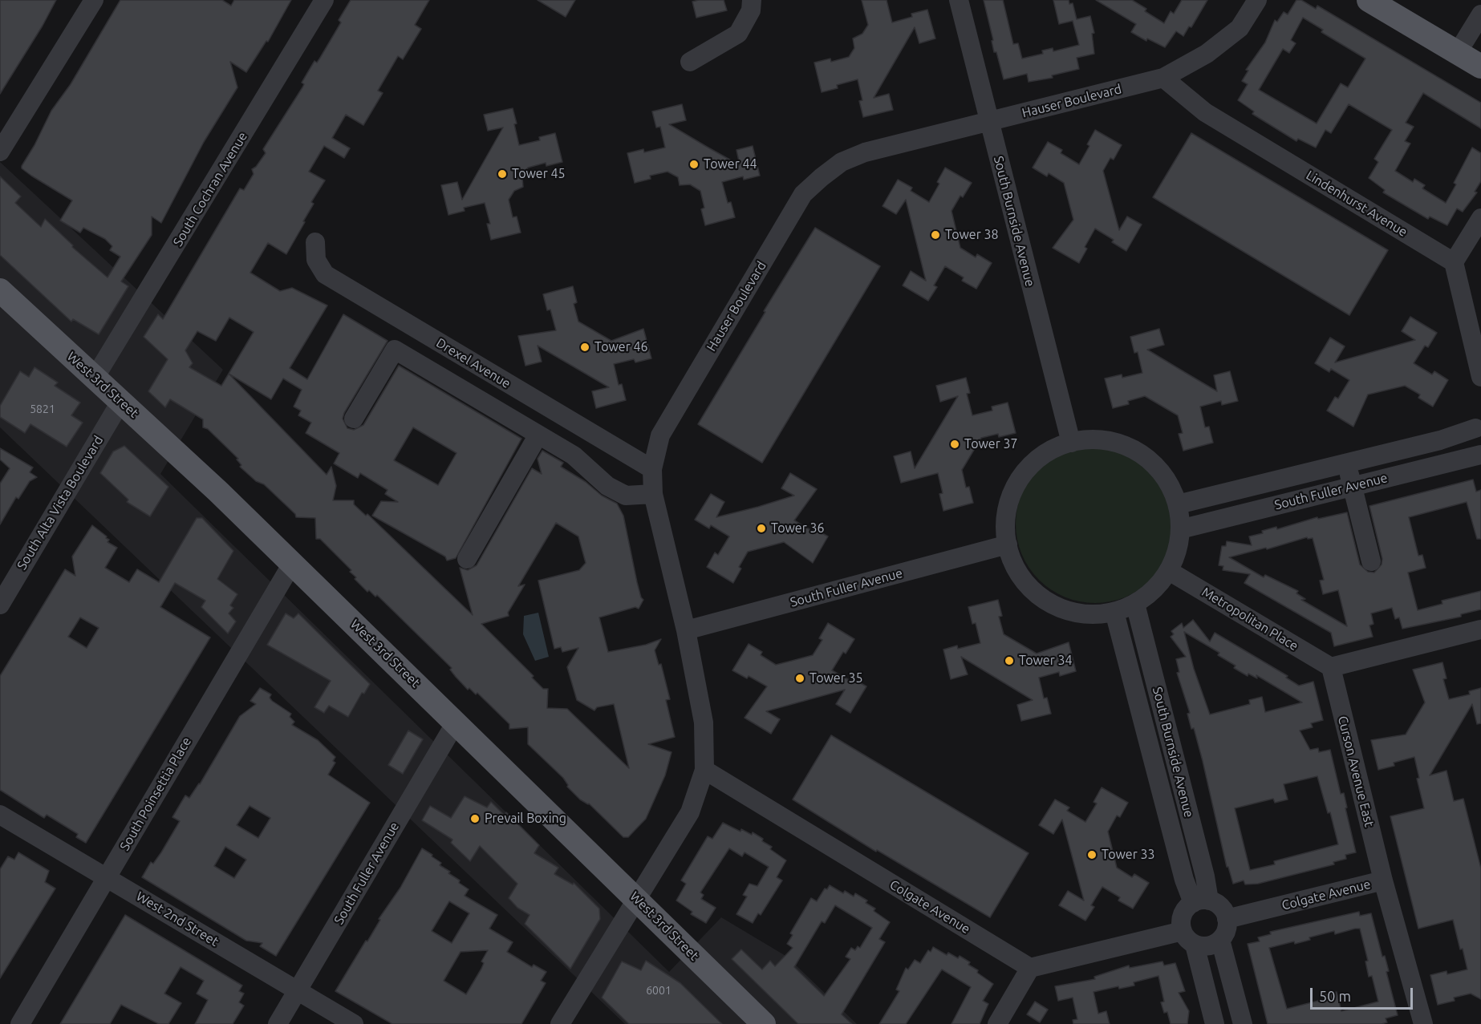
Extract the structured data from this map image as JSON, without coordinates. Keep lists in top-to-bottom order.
{
  "streets": {
    "main road": ["West 3rd Street"],
    "street": [
      "Hauser Boulevard",
      "South Cochran Avenue",
      "Lindenhurst Avenue",
      "South Burnside Avenue",
      "Drexel Avenue",
      "South Fuller Avenue",
      "South Alta Vista Boulevard",
      "Metropolitan Place",
      "Curson Avenue East",
      "South Poinsettia Place",
      "Colgate Avenue",
      "West 2nd Street"
    ]
  },
  "crossings": [
    ["Hauser Boulevard", "Lindenhurst Avenue"],
    ["Hauser Boulevard", "South Burnside Avenue"],
    ["Hauser Boulevard", "Drexel Avenue"],
    ["Hauser Boulevard", "West 3rd Street"],
    ["Hauser Boulevard", "South Fuller Avenue"],
    ["Hauser Boulevard", "Colgate Avenue"],
    ["South Cochran Avenue", "West 3rd Street"],
    ["South Burnside Avenue", "Colgate Avenue"],
    ["West 3rd Street", "South Fuller Avenue"],
    ["West 3rd Street", "South Alta Vista Boulevard"],
    ["West 3rd Street", "South Poinsettia Place"],
    ["South Fuller Avenue", "West 2nd Street"],
    ["Metropolitan Place", "Curson Avenue East"],
    ["Curson Avenue East", "Colgate Avenue"],
    ["South Poinsettia Place", "West 2nd Street"]
  ],
  "places": [
    "Tower 44",
    "Tower 45",
    "Tower 38",
    "Tower 46",
    "Tower 37",
    "Tower 36",
    "Tower 34",
    "Tower 35",
    "Prevail Boxing",
    "Tower 33"
  ],
  "house_numbers": ["5821", "6001"],
  "scale_bar": "50 m"
}
